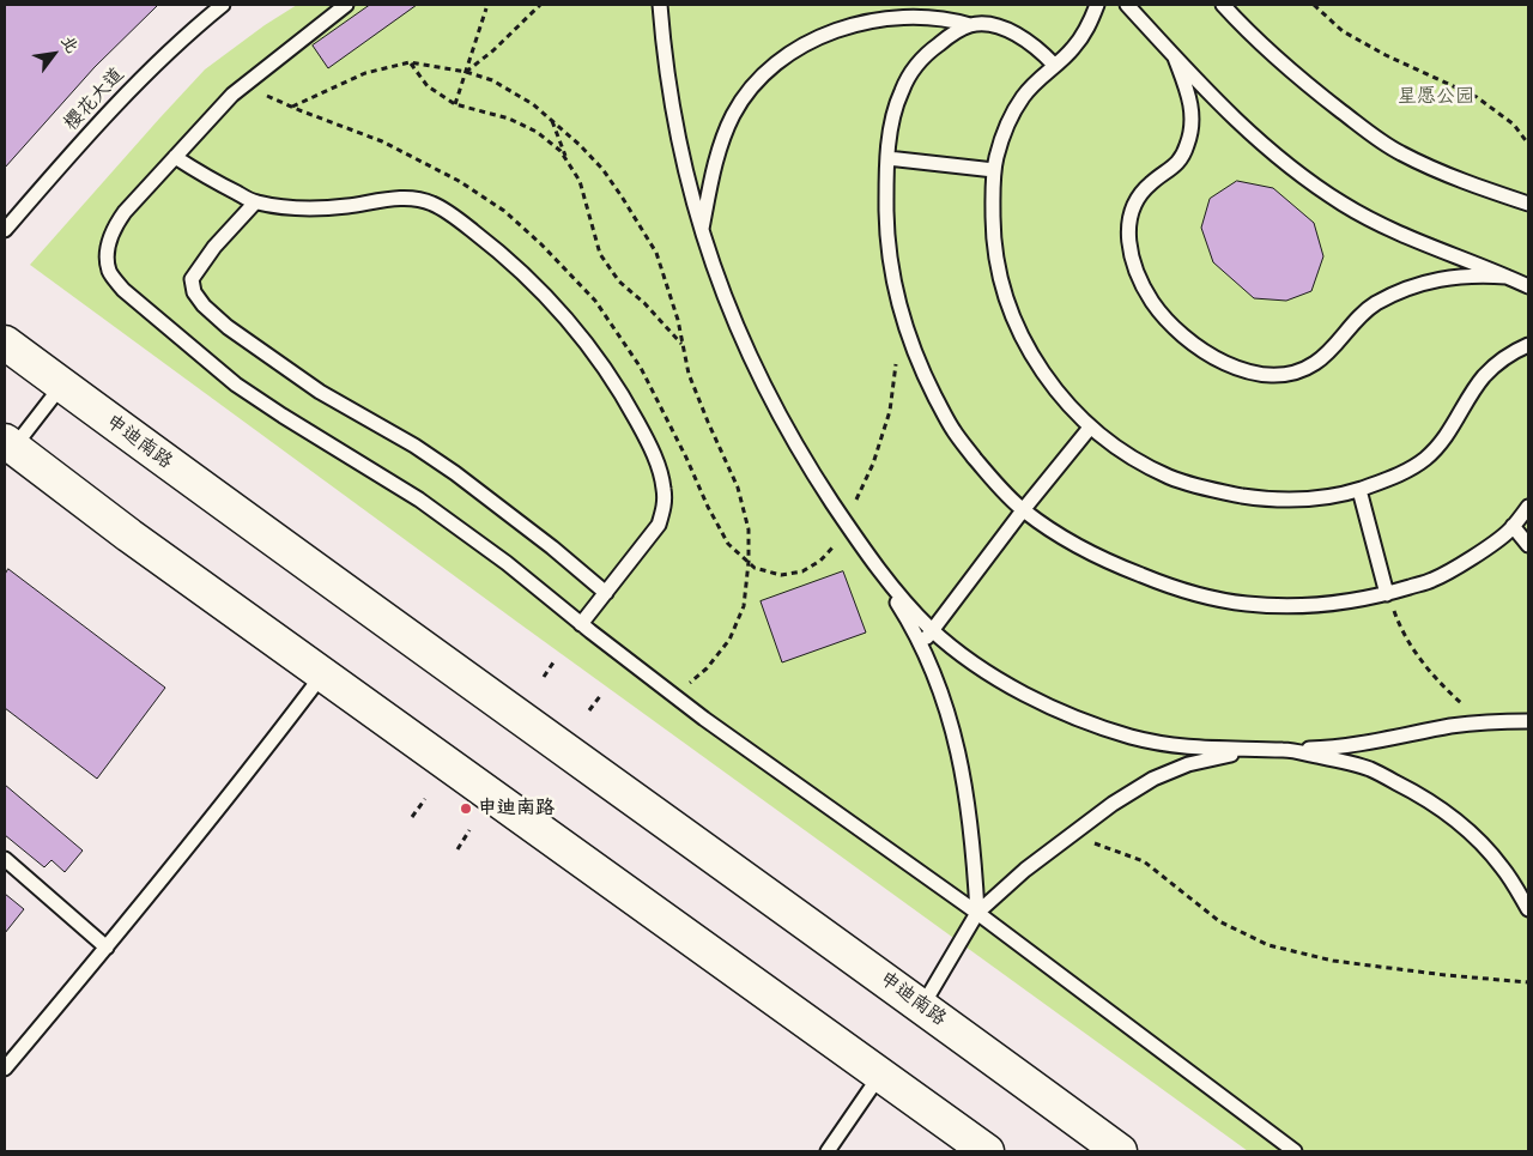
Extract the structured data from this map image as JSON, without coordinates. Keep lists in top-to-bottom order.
{
  "streets": {
    "street": ["申迪南路"],
    "lane": ["樱花大道"]
  },
  "parks": ["星愿公园"],
  "places": ["申迪南路"],
  "north": "top right"
}
